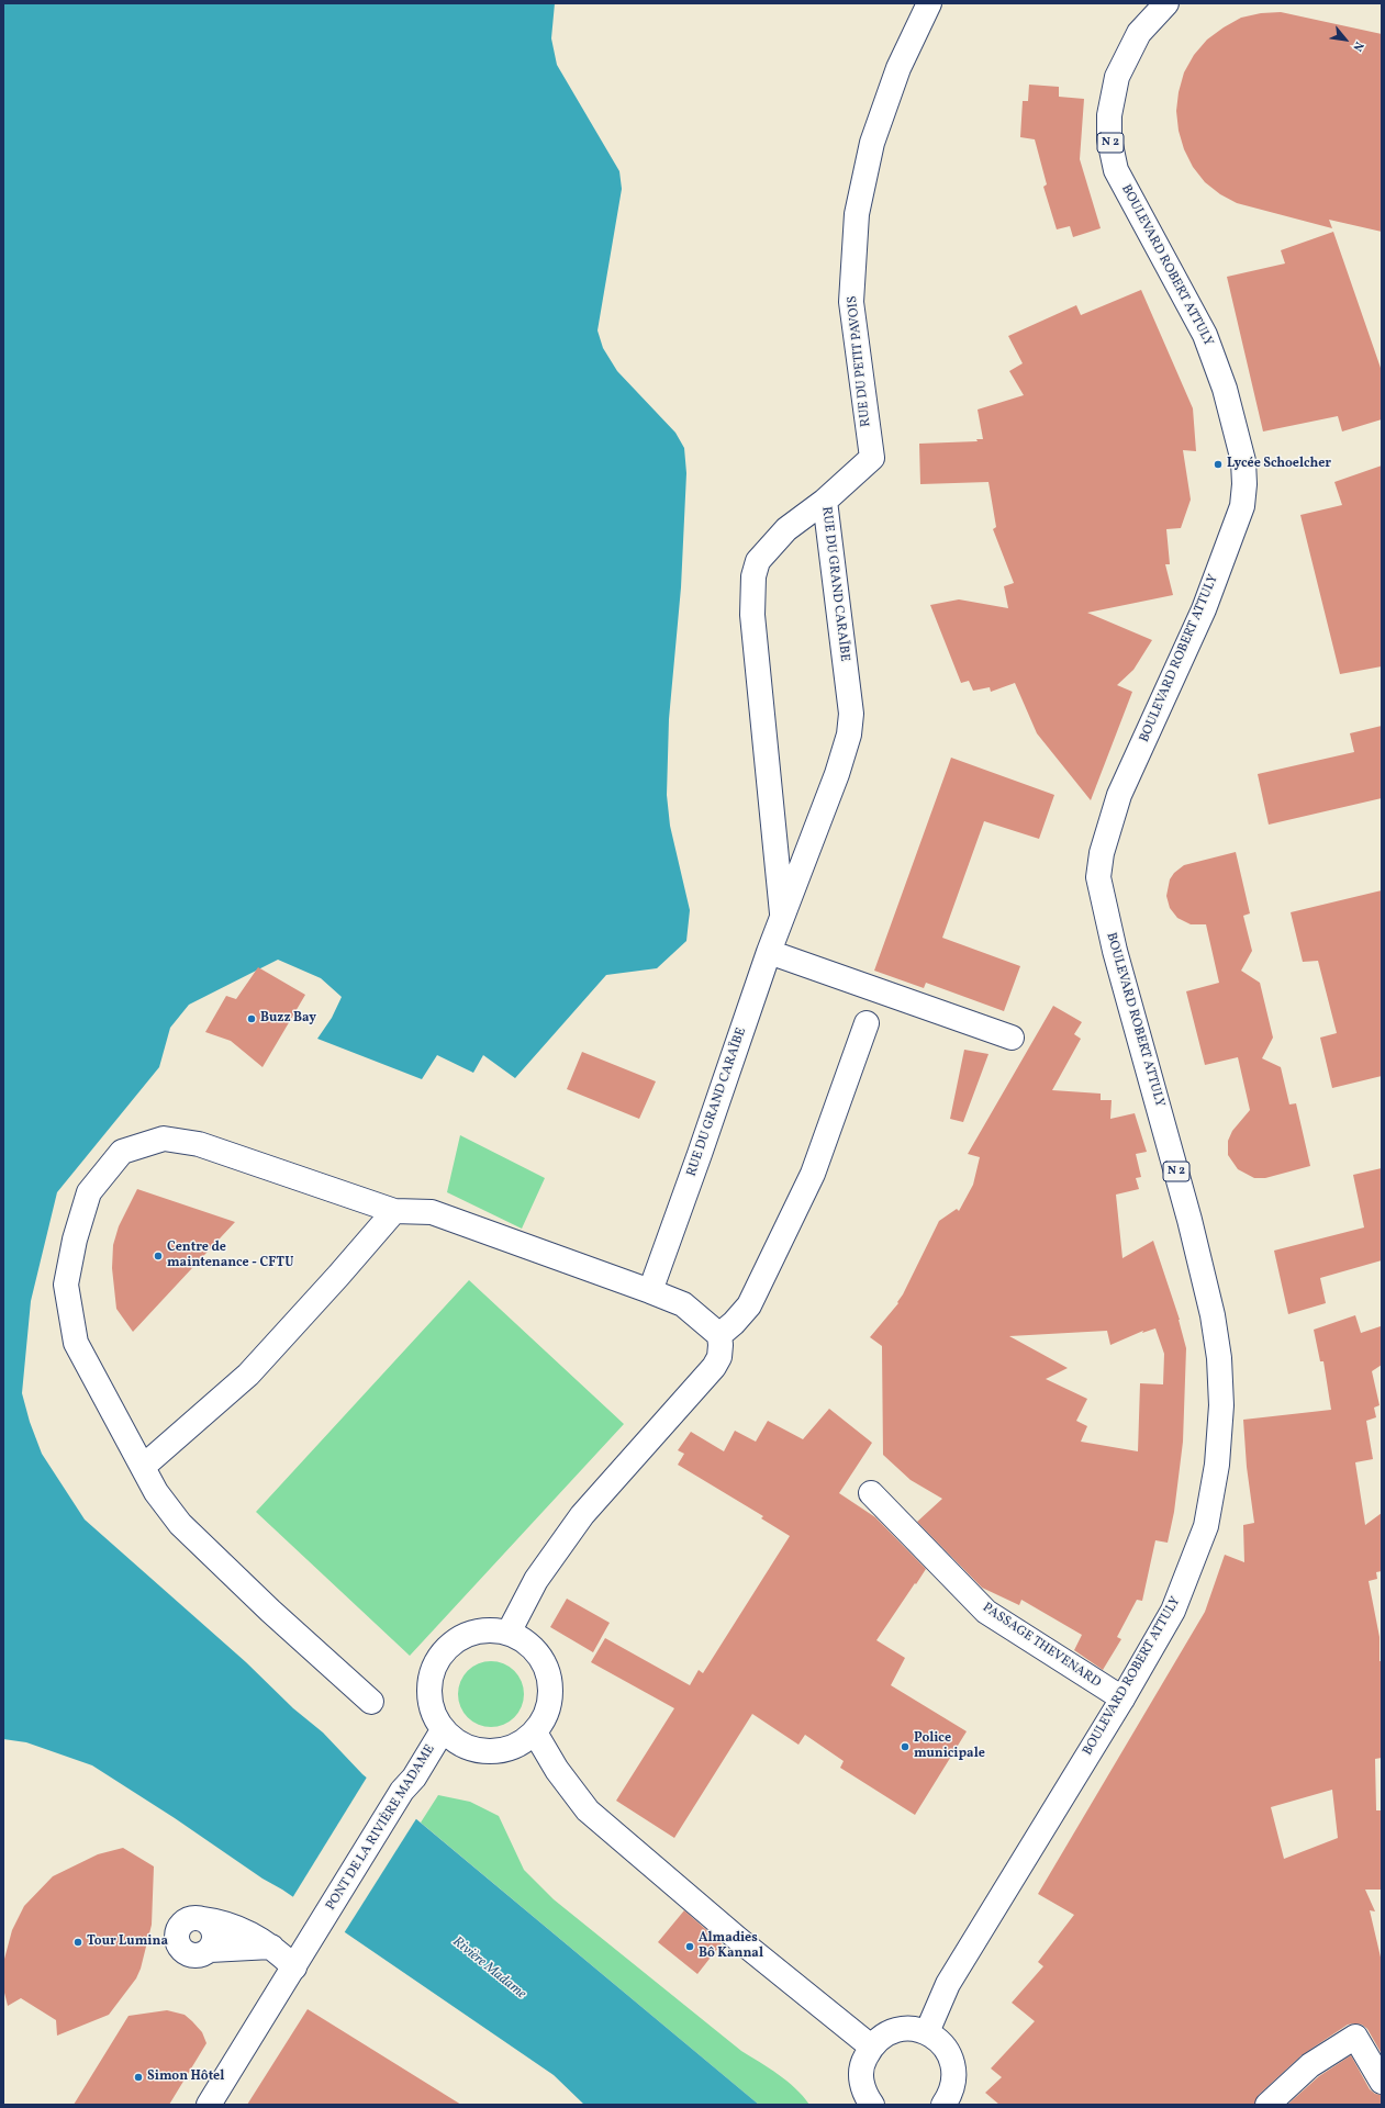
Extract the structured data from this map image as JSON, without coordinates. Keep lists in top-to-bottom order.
{
  "streets": {
    "street": [
      "N 2",
      "BOULEVARD ROBERT ATTULY",
      "RUE DU PETIT PAVOIS",
      "RUE DU GRAND CARAÏBE",
      "PASSAGE THEVENARD",
      "PONT DE LA RIVIÈRE MADAME"
    ]
  },
  "crossings": [
    ["BOULEVARD ROBERT ATTULY", "PASSAGE THEVENARD"],
    ["RUE DU PETIT PAVOIS", "RUE DU GRAND CARAÏBE"]
  ],
  "water": ["Rivière Madame"],
  "places": [
    "Lycée Schoelcher",
    "Buzz Bay",
    "Centre de maintenance - CFTU",
    "Police municipale",
    "Tour Lumina",
    "Almadies Bô Kannal",
    "Simon Hôtel"
  ],
  "north": "bottom right"
}
